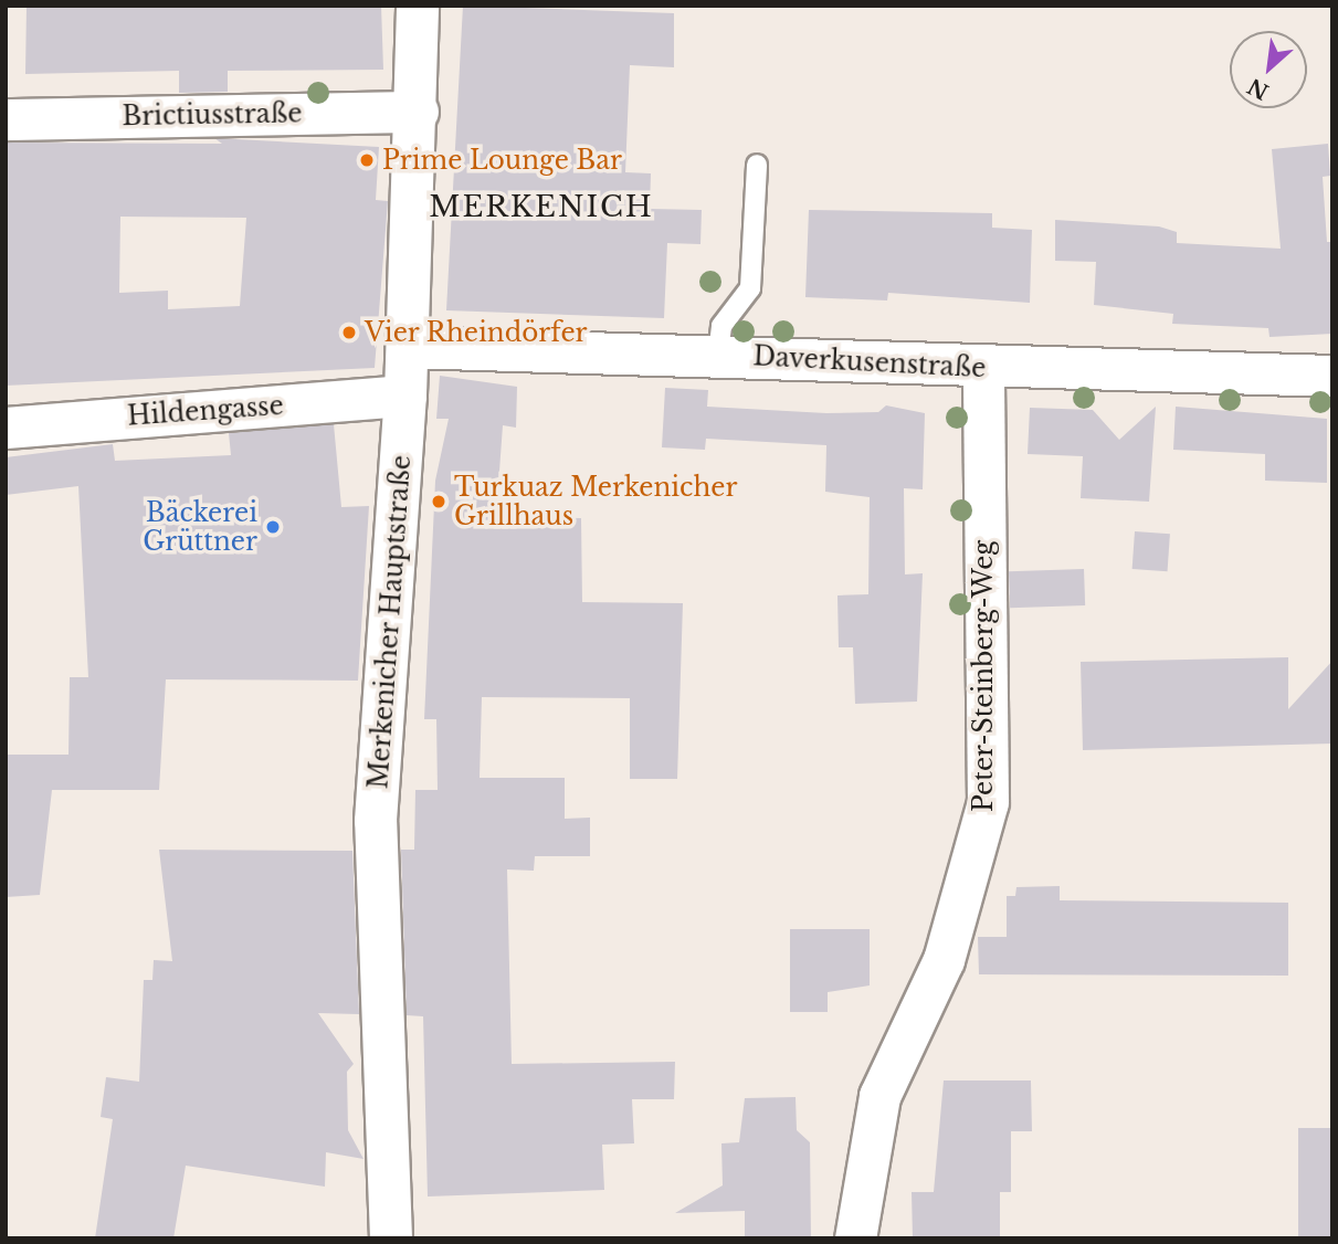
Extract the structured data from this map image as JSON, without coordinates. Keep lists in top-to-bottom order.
{
  "streets": {
    "street": [
      "Brictiusstraße",
      "Daverkusenstraße",
      "Hildengasse",
      "Merkenicher Hauptstraße",
      "Peter-Steinberg-Weg"
    ]
  },
  "crossings": [
    ["Brictiusstraße", "Merkenicher Hauptstraße"],
    ["Daverkusenstraße", "Merkenicher Hauptstraße"],
    ["Daverkusenstraße", "Peter-Steinberg-Weg"],
    ["Hildengasse", "Merkenicher Hauptstraße"]
  ],
  "districts": ["MERKENICH"],
  "places": [
    "Prime Lounge Bar",
    "Vier Rheindörfer",
    "Turkuaz Merkenicher Grillhaus",
    "Bäckerei Grüttner"
  ],
  "north": "bottom left"
}
